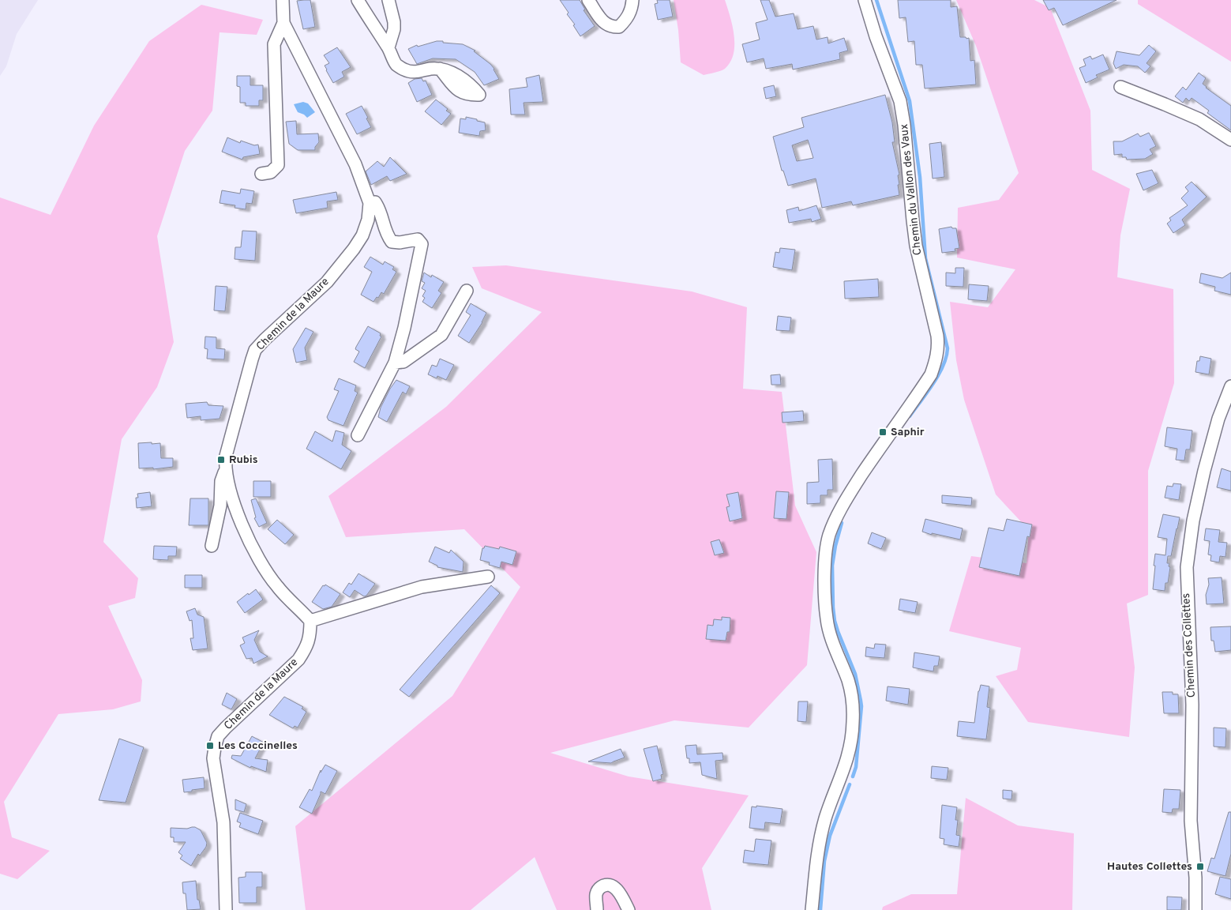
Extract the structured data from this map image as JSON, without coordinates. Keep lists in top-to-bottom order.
{
  "streets": {
    "street": ["Chemin du Vallon des Vaux", "Chemin de la Maure", "Chemin des Collettes"]
  },
  "places": {
    "transit": [
      "Saphir",
      "Rubis",
      "Les Coccinelles",
      "Hautes Collettes"
    ]
  }
}
